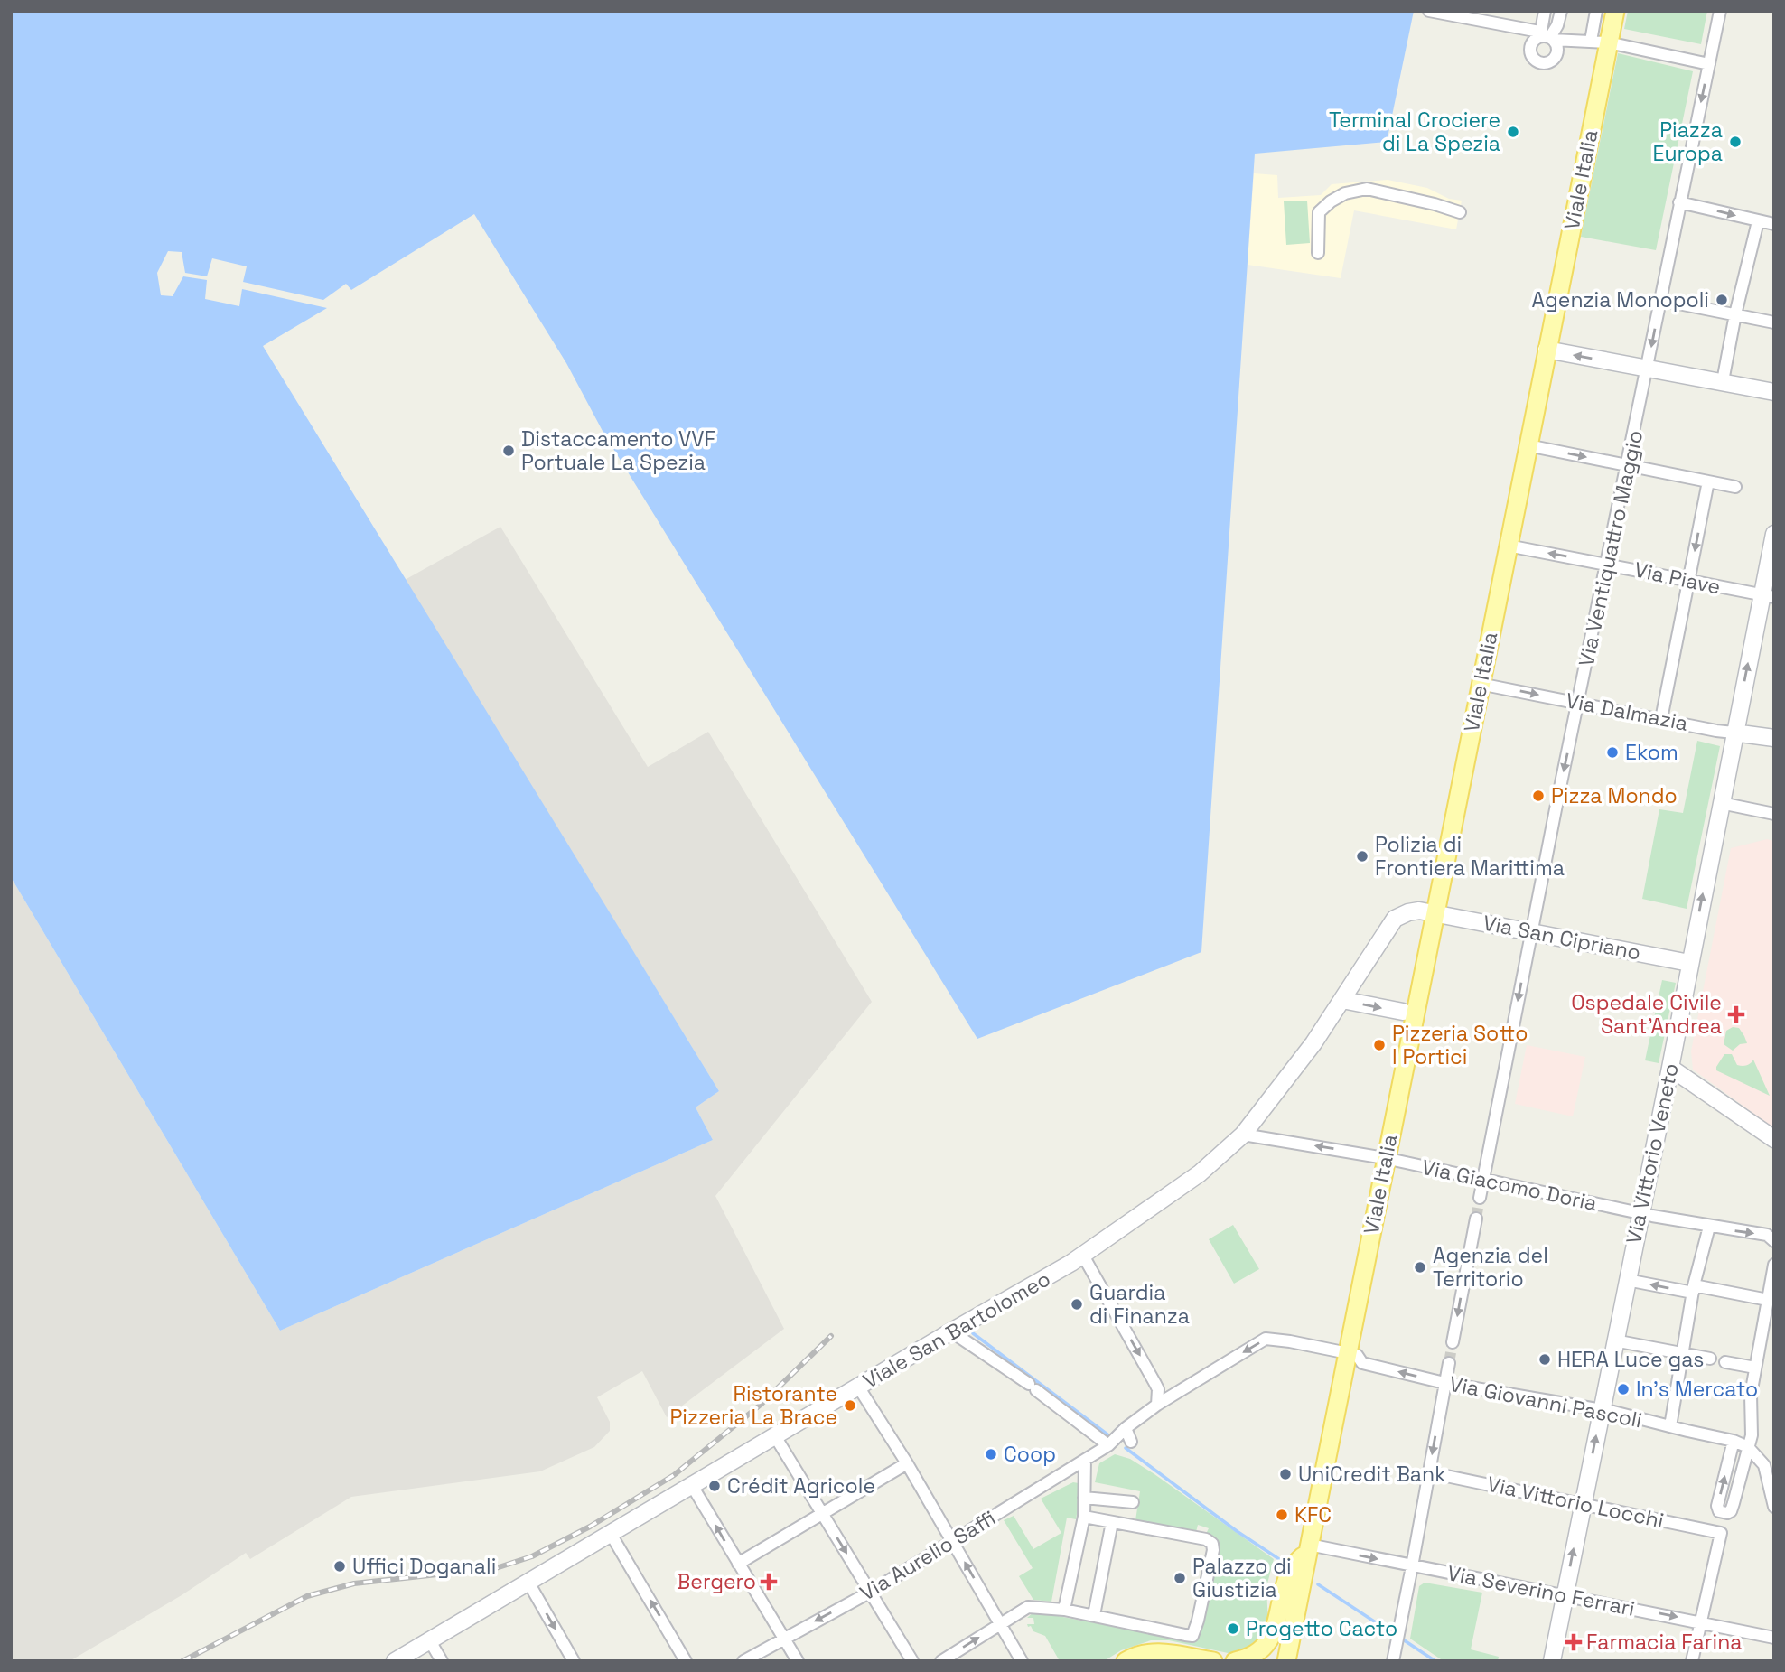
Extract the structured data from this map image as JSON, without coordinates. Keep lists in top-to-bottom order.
{
  "streets": {
    "main road": ["Viale Italia"],
    "street": [
      "Via Ventiquattro Maggio",
      "Via Piave",
      "Via Dalmazia",
      "Via San Cipriano",
      "Via Vittorio Veneto",
      "Via Giacomo Doria",
      "Viale San Bartolomeo",
      "Via Giovanni Pascoli",
      "Via Vittorio Locchi",
      "Via Aurelio Saffi",
      "Via Severino Ferrari"
    ]
  },
  "crossings": [
    ["Viale Italia", "Via Piave"],
    ["Viale Italia", "Via Dalmazia"],
    ["Viale Italia", "Via San Cipriano"],
    ["Viale Italia", "Via Giacomo Doria"],
    ["Viale Italia", "Viale San Bartolomeo"],
    ["Viale Italia", "Via Giovanni Pascoli"],
    ["Viale Italia", "Via Severino Ferrari"],
    ["Via Ventiquattro Maggio", "Via Piave"],
    ["Via Ventiquattro Maggio", "Via Dalmazia"],
    ["Via Ventiquattro Maggio", "Via San Cipriano"],
    ["Via Ventiquattro Maggio", "Via Giacomo Doria"],
    ["Via Piave", "Via Vittorio Veneto"],
    ["Via Dalmazia", "Via Vittorio Veneto"],
    ["Via San Cipriano", "Via Vittorio Veneto"],
    ["Via San Cipriano", "Viale San Bartolomeo"],
    ["Via Vittorio Veneto", "Via Giacomo Doria"],
    ["Via Vittorio Veneto", "Via Giovanni Pascoli"],
    ["Via Vittorio Veneto", "Via Vittorio Locchi"],
    ["Via Vittorio Veneto", "Via Severino Ferrari"],
    ["Via Giacomo Doria", "Viale San Bartolomeo"],
    ["Via Vittorio Locchi", "Via Severino Ferrari"]
  ],
  "one_way": [
    "Via Ventiquattro Maggio",
    "Via Piave",
    "Via Vittorio Veneto",
    "Via Severino Ferrari"
  ],
  "places": {
    "other": [
      "Terminal Crociere di La Spezia",
      "Piazza Europa",
      "Agenzia Monopoli",
      "Distaccamento VVF Portuale La Spezia",
      "Ekom",
      "Pizza Mondo",
      "Polizia di Frontiera Marittima",
      "Pizzeria Sotto I Portici",
      "Agenzia del Territorio",
      "Guardia di Finanza",
      "HERA Luce gas",
      "In's Mercato",
      "Ristorante Pizzeria La Brace",
      "Coop",
      "UniCredit Bank",
      "Crédit Agricole",
      "KFC",
      "Uffici Doganali",
      "Palazzo di Giustizia",
      "Progetto Cacto"
    ],
    "health": ["Ospedale Civile Sant'Andrea", "Bergero", "Farmacia Farina"]
  }
}
